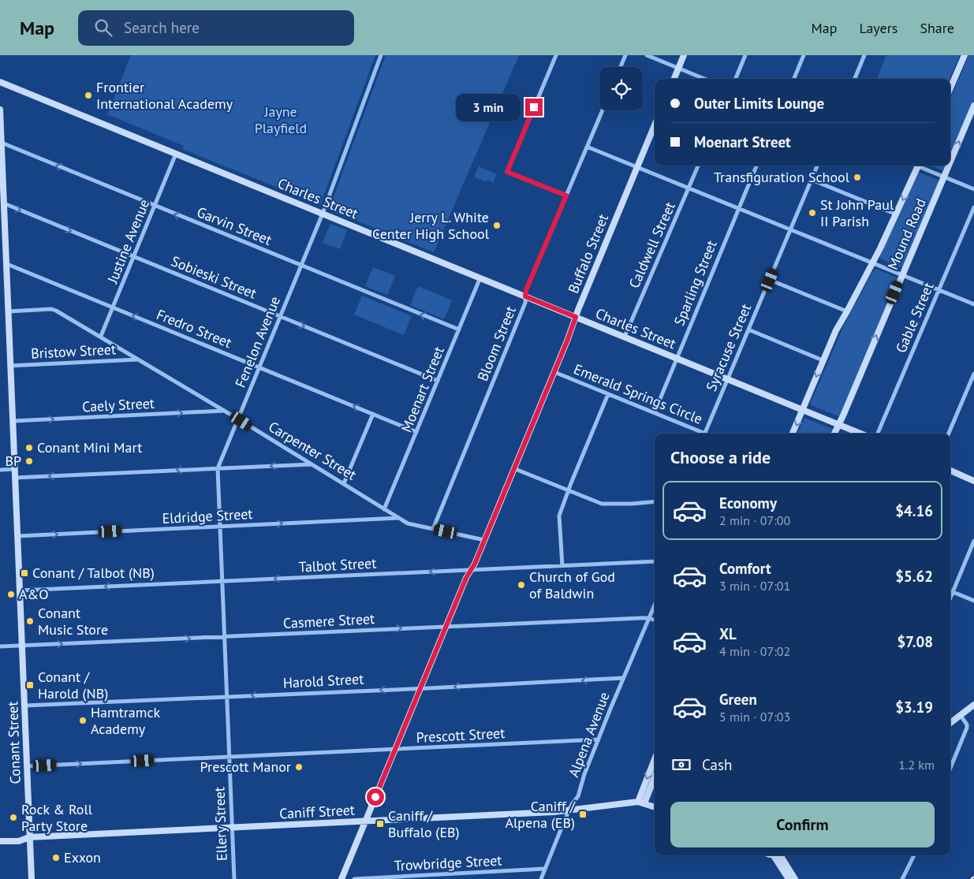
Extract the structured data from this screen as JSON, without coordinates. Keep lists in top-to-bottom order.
{
  "streets": {
    "street": [
      "Charles Street",
      "Garvin Street",
      "Mound Road",
      "Justine Avenue",
      "Caldwell Street",
      "Buffalo Street",
      "Sobieski Street",
      "Sparling Street",
      "Gable Street",
      "Fredro Street",
      "Fenelon Avenue",
      "Bloom Street",
      "Syracuse Street",
      "Bristow Street",
      "Moenart Street",
      "Emerald Springs Circle",
      "Caely Street",
      "Carpenter Street",
      "Eldridge Street",
      "Talbot Street",
      "Casmere Street",
      "Harold Street",
      "Alpena Avenue",
      "Prescott Street",
      "Conant Street",
      "Caniff Street",
      "Ellery Street",
      "Trowbridge Street"
    ]
  },
  "crossings": [
    ["Charles Street", "Mound Road"],
    ["Charles Street", "Justine Avenue"],
    ["Charles Street", "Caldwell Street"],
    ["Charles Street", "Buffalo Street"],
    ["Charles Street", "Sparling Street"],
    ["Charles Street", "Fenelon Avenue"],
    ["Charles Street", "Bloom Street"],
    ["Charles Street", "Syracuse Street"],
    ["Charles Street", "Moenart Street"],
    ["Garvin Street", "Justine Avenue"],
    ["Garvin Street", "Fenelon Avenue"],
    ["Garvin Street", "Moenart Street"],
    ["Garvin Street", "Conant Street"],
    ["Justine Avenue", "Sobieski Street"],
    ["Justine Avenue", "Fredro Street"],
    ["Justine Avenue", "Carpenter Street"],
    ["Buffalo Street", "Emerald Springs Circle"],
    ["Buffalo Street", "Carpenter Street"],
    ["Buffalo Street", "Talbot Street"],
    ["Buffalo Street", "Casmere Street"],
    ["Buffalo Street", "Harold Street"],
    ["Buffalo Street", "Prescott Street"],
    ["Buffalo Street", "Caniff Street"],
    ["Sobieski Street", "Fenelon Avenue"],
    ["Sobieski Street", "Moenart Street"],
    ["Sobieski Street", "Conant Street"],
    ["Sparling Street", "Emerald Springs Circle"],
    ["Fredro Street", "Fenelon Avenue"],
    ["Fredro Street", "Moenart Street"],
    ["Fredro Street", "Conant Street"],
    ["Fenelon Avenue", "Carpenter Street"],
    ["Fenelon Avenue", "Eldridge Street"],
    ["Fenelon Avenue", "Talbot Street"],
    ["Fenelon Avenue", "Casmere Street"],
    ["Fenelon Avenue", "Harold Street"],
    ["Fenelon Avenue", "Ellery Street"],
    ["Bloom Street", "Carpenter Street"],
    ["Syracuse Street", "Emerald Springs Circle"],
    ["Bristow Street", "Carpenter Street"],
    ["Bristow Street", "Conant Street"],
    ["Moenart Street", "Carpenter Street"],
    ["Caely Street", "Carpenter Street"],
    ["Caely Street", "Conant Street"],
    ["Carpenter Street", "Eldridge Street"],
    ["Carpenter Street", "Conant Street"],
    ["Eldridge Street", "Conant Street"],
    ["Talbot Street", "Conant Street"],
    ["Casmere Street", "Alpena Avenue"],
    ["Casmere Street", "Conant Street"],
    ["Harold Street", "Alpena Avenue"],
    ["Harold Street", "Conant Street"],
    ["Harold Street", "Ellery Street"],
    ["Alpena Avenue", "Prescott Street"],
    ["Alpena Avenue", "Caniff Street"],
    ["Alpena Avenue", "Trowbridge Street"],
    ["Prescott Street", "Conant Street"],
    ["Prescott Street", "Ellery Street"],
    ["Conant Street", "Caniff Street"],
    ["Caniff Street", "Ellery Street"]
  ],
  "one_way": [
    "Garvin Street",
    "Sobieski Street",
    "Fredro Street",
    "Caely Street",
    "Eldridge Street",
    "Talbot Street",
    "Casmere Street",
    "Harold Street",
    "Prescott Street"
  ],
  "parks": ["Jayne Playfield"],
  "places": {
    "other": [
      "Frontier International Academy",
      "Transfiguration School",
      "St John Paul II Parish",
      "Jerry L. White Center High School",
      "Conant Mini Mart",
      "BP",
      "Church of God of Baldwin",
      "A&O",
      "Conant Music Store",
      "Hamtramck Academy",
      "Prescott Manor",
      "Rock & Roll Party Store",
      "Exxon"
    ],
    "transit": [
      "Conant / Talbot (NB)",
      "Conant / Harold (NB)",
      "Caniff / Alpena (EB)",
      "Caniff / Buffalo (EB)"
    ]
  },
  "page": {
    "header": "Map",
    "search": "Search here",
    "nav": ["Map", "Layers", "Share"],
    "banner": ["Outer Limits Lounge", "Moenart Street"],
    "bubble": "3 min",
    "heading": "Choose a ride",
    "list": [
      {
        "name": "Economy",
        "note": "2 min · 07:00",
        "value": "$4.16"
      },
      {
        "name": "Comfort",
        "note": "3 min · 07:01",
        "value": "$5.62"
      },
      {
        "name": "XL",
        "note": "4 min · 07:02",
        "value": "$7.08"
      },
      {
        "name": "Green",
        "note": "5 min · 07:03",
        "value": "$3.19"
      }
    ],
    "pay": ["Cash", "1.2 km"],
    "buttons": "Confirm"
  }
}
